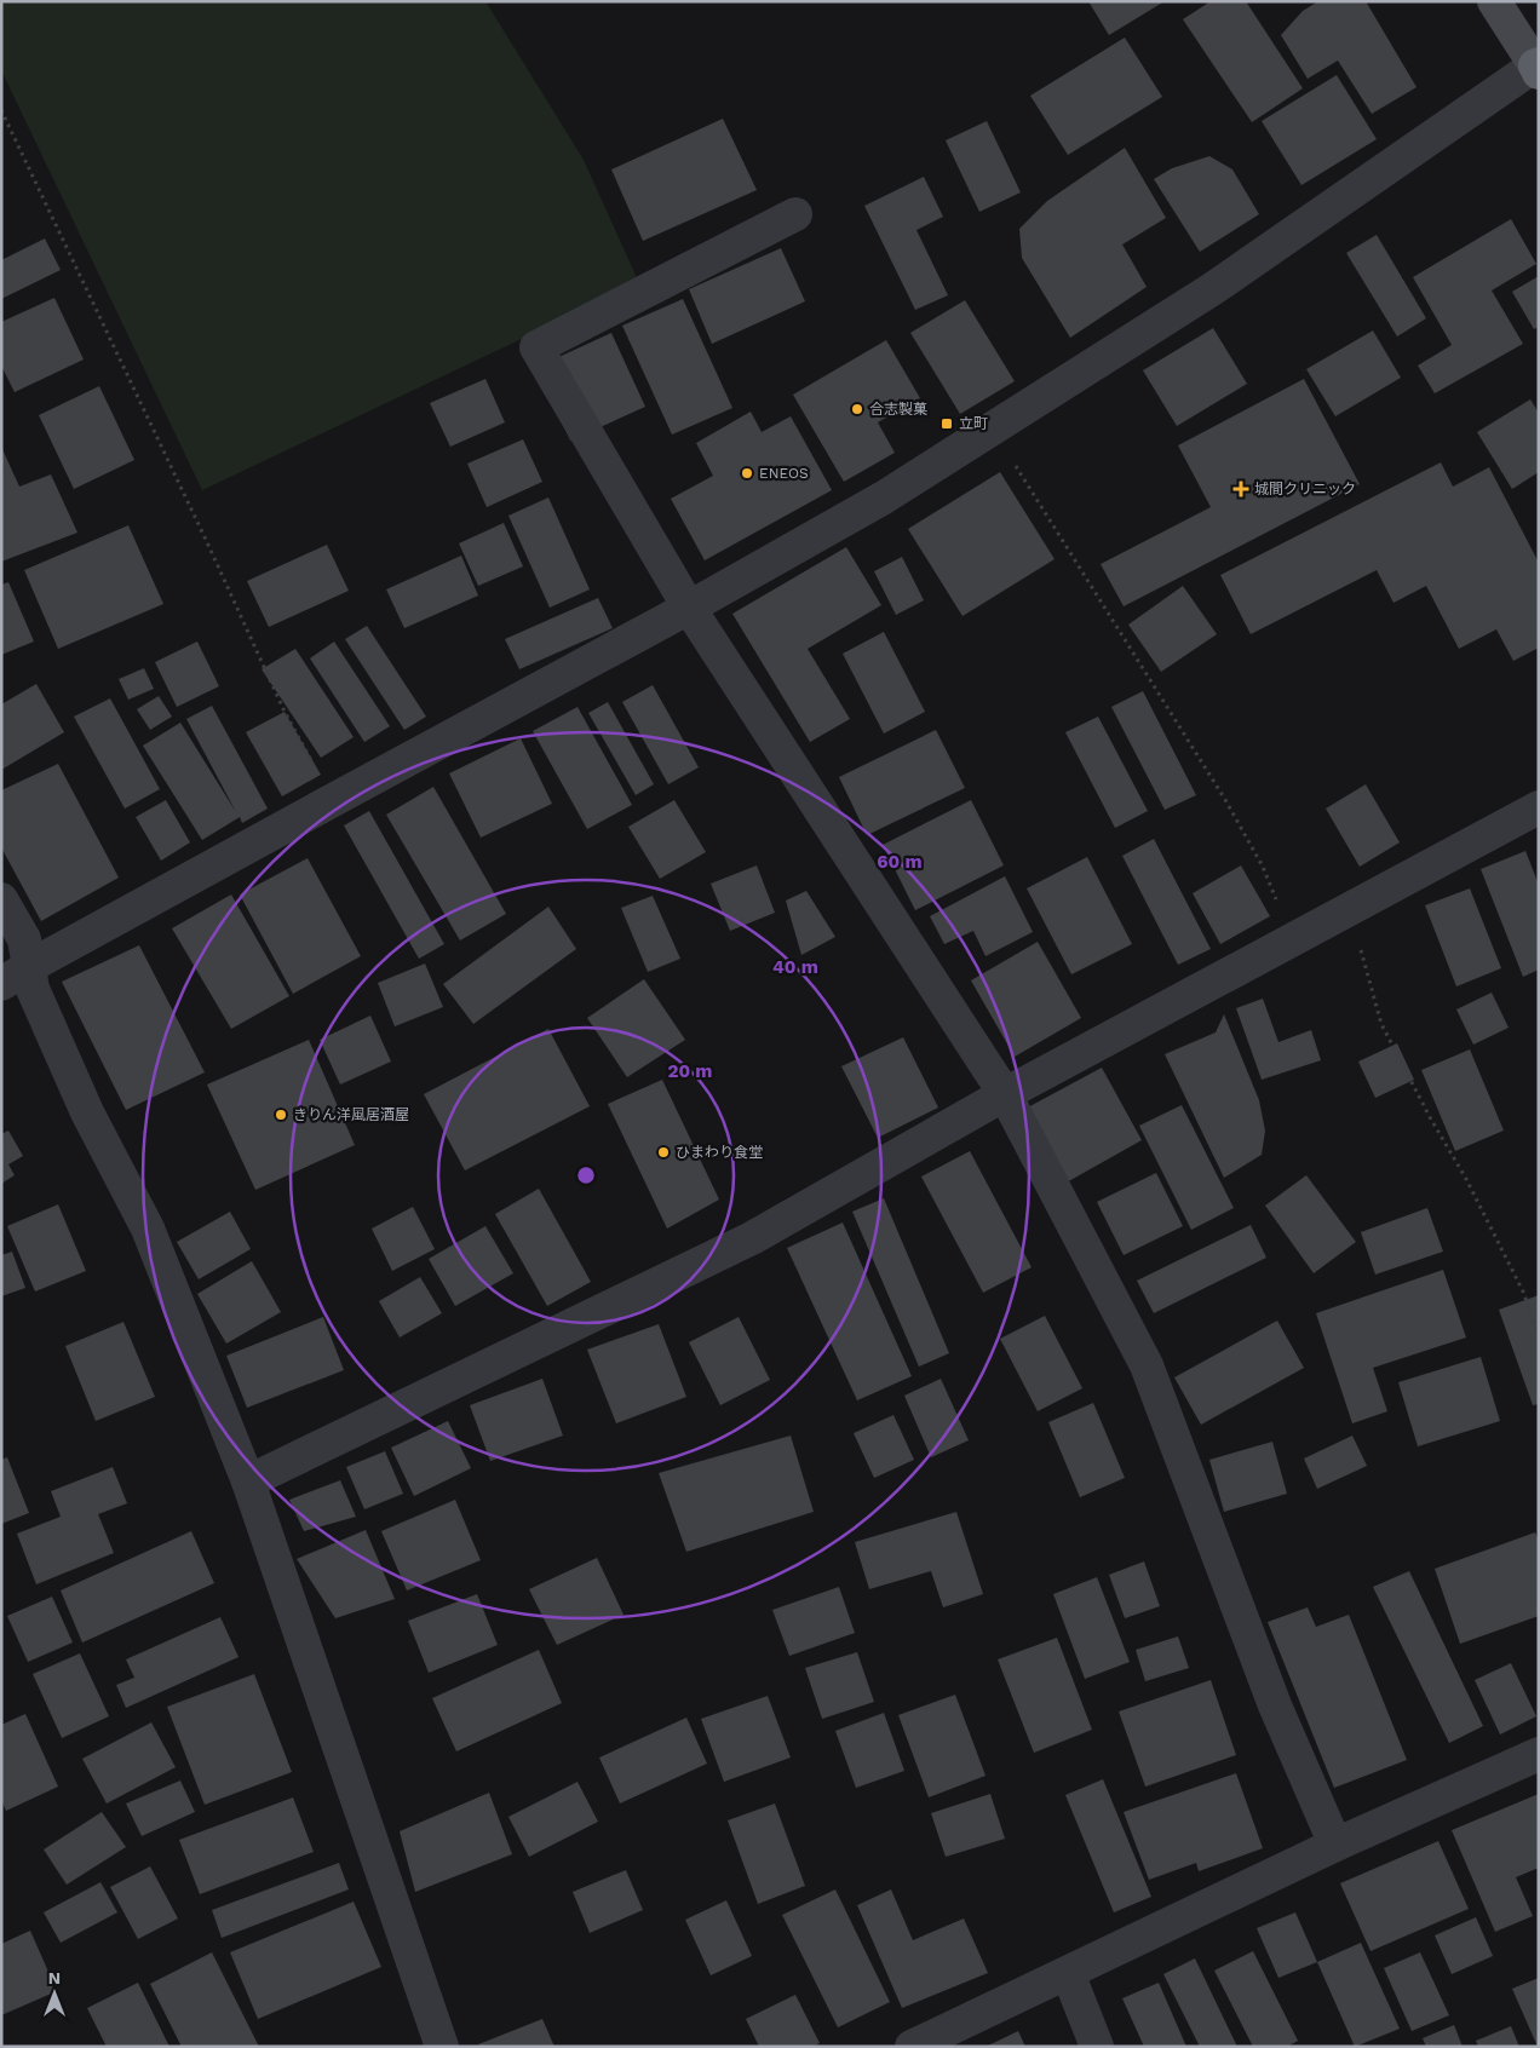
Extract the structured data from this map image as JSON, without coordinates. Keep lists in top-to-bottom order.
{
  "places": {
    "other": [
      "合志製菓",
      "ENEOS",
      "きりん洋風居酒屋",
      "ひまわり食堂"
    ],
    "transit": ["立町"],
    "health": ["城間クリニック"]
  },
  "north": "top",
  "rings": ["60 m", "40 m", "20 m"]
}
